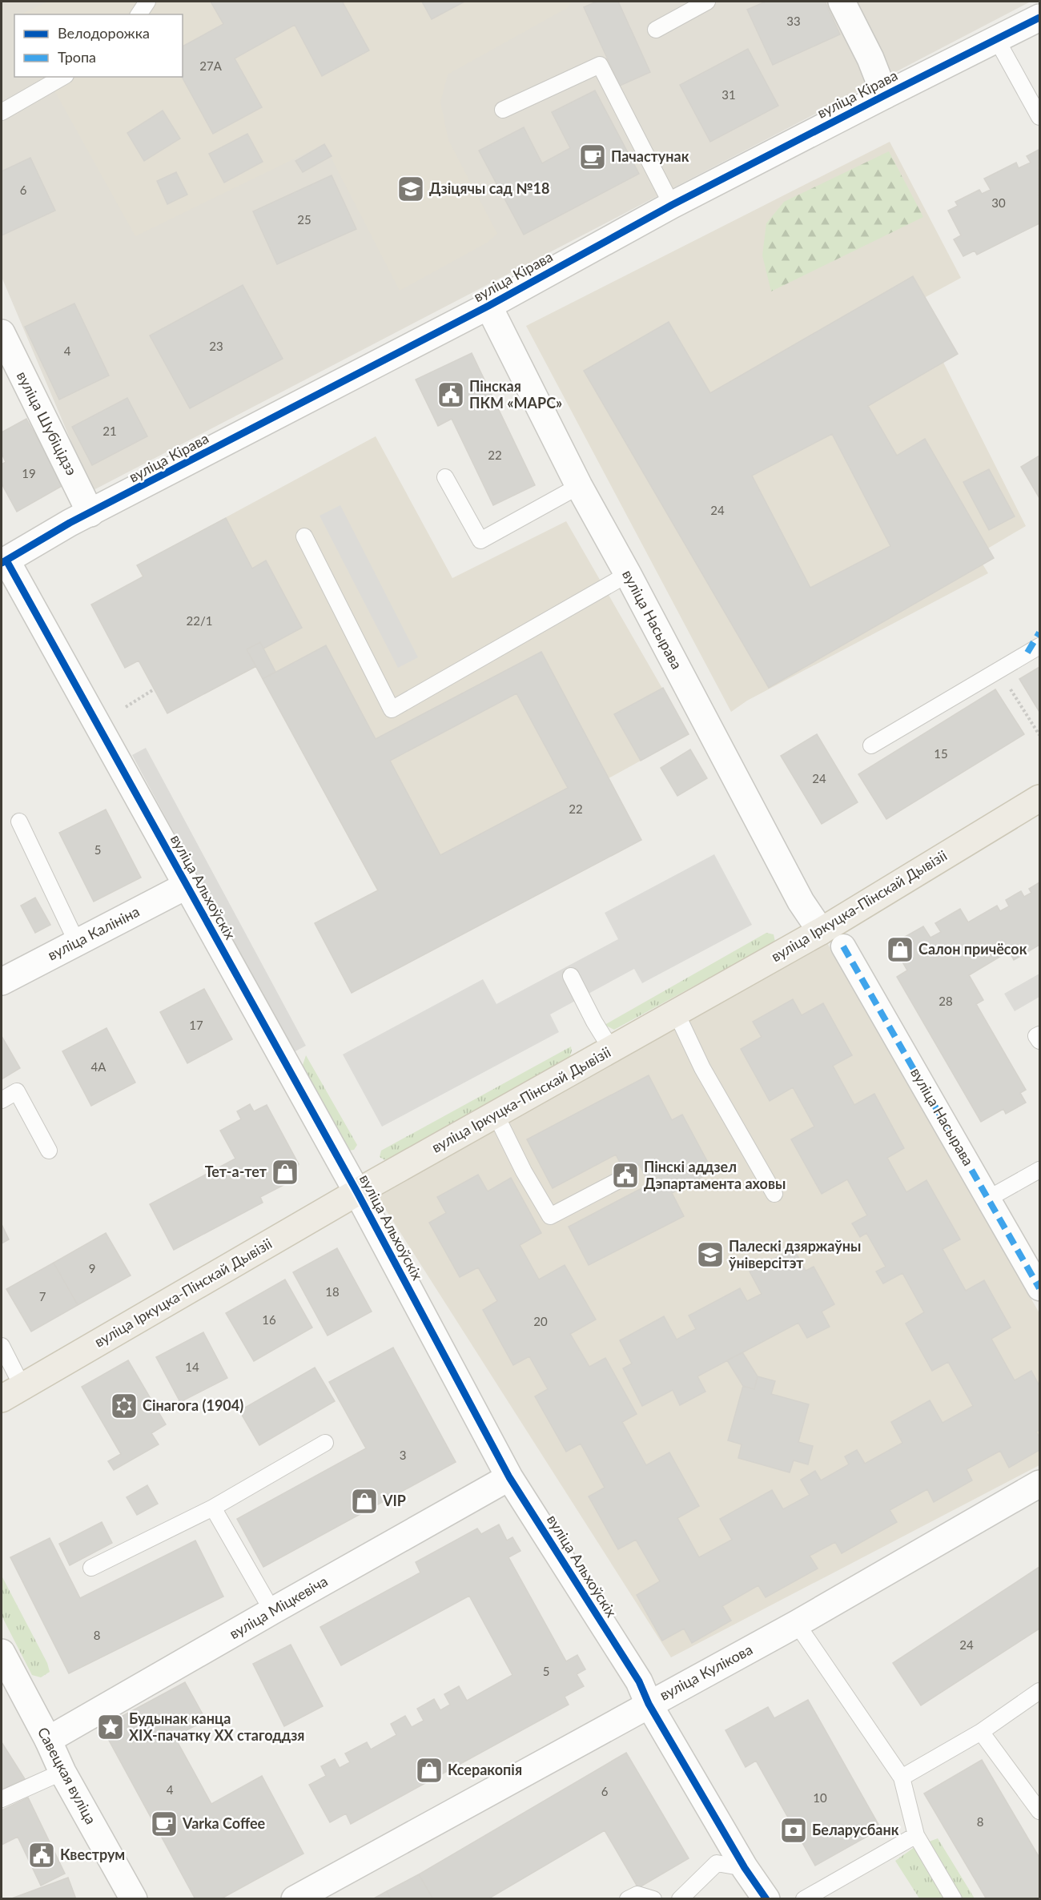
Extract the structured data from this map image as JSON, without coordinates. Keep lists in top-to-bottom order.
{
  "streets": {
    "main road": ["вуліца Іркуцка-Пінскай Дывізіі"],
    "street": [
      "вуліца Кірава",
      "вуліца Шубіцідзэ",
      "вуліца Насырава",
      "вуліца Альхоўскіх",
      "вуліца Калініна",
      "вуліца Міцкевіча",
      "вуліца Кулікова",
      "Савецкая вуліца"
    ]
  },
  "crossings": [
    ["вуліца Кірава", "вуліца Шубіцідзэ"],
    ["вуліца Кірава", "вуліца Насырава"],
    ["вуліца Кірава", "вуліца Альхоўскіх"],
    ["вуліца Насырава", "вуліца Іркуцка-Пінскай Дывізіі"],
    ["вуліца Альхоўскіх", "вуліца Іркуцка-Пінскай Дывізіі"],
    ["вуліца Альхоўскіх", "вуліца Калініна"],
    ["вуліца Альхоўскіх", "вуліца Міцкевіча"],
    ["вуліца Альхоўскіх", "вуліца Кулікова"],
    ["вуліца Міцкевіча", "Савецкая вуліца"]
  ],
  "places": {
    "cafe": ["Пачастунак", "Varka Coffee"],
    "school or university": ["Дзіцячы сад №18", "Палескі дзяржаўны ўніверсітэт"],
    "public building": ["Пінская ПКМ «МАРС»", "Пінскі аддзел Дэпартамента аховы", "Квеструм"],
    "shop": [
      "Салон причёсок",
      "Тет-а-тет",
      "VIP",
      "Ксеракопія"
    ],
    "synagogue": ["Сінагога (1904)"],
    "place": ["Будынак канца XIX-пачатку XX стагоддзя"],
    "bank": ["Беларусбанк"]
  },
  "house_numbers": [
    "33",
    "27А",
    "31",
    "6",
    "30",
    "25",
    "23",
    "4",
    "21",
    "22",
    "19",
    "24",
    "22/1",
    "15",
    "24",
    "22",
    "5",
    "28",
    "17",
    "4А",
    "9",
    "18",
    "7",
    "16",
    "20",
    "14",
    "3",
    "8",
    "24",
    "5",
    "4",
    "6",
    "10",
    "8"
  ],
  "legend": ["Велодорожка", "Тропа"]
}
